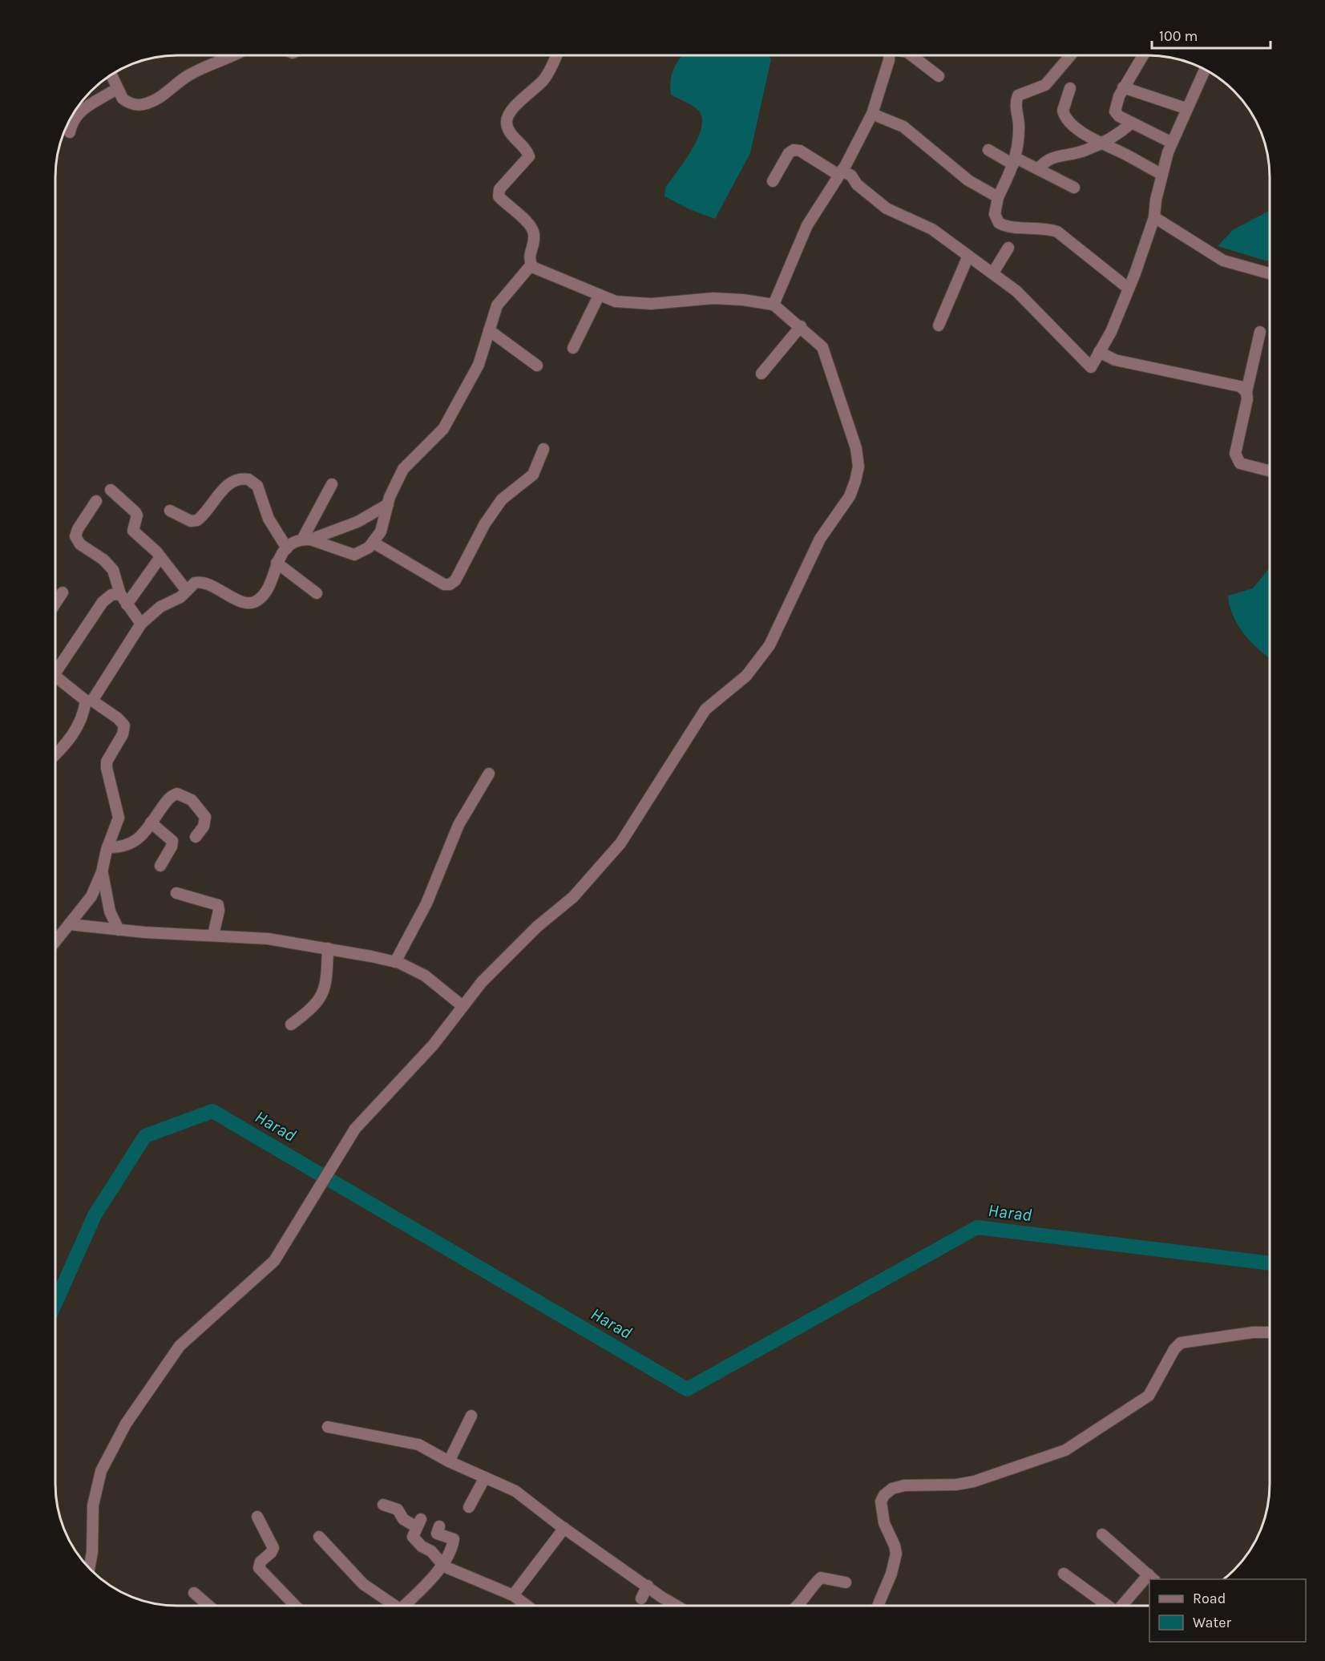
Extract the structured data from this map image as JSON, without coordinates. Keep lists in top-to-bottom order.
{
  "water": ["Harad"],
  "legend": ["Road", "Water"],
  "scale_bar": "100 m"
}
